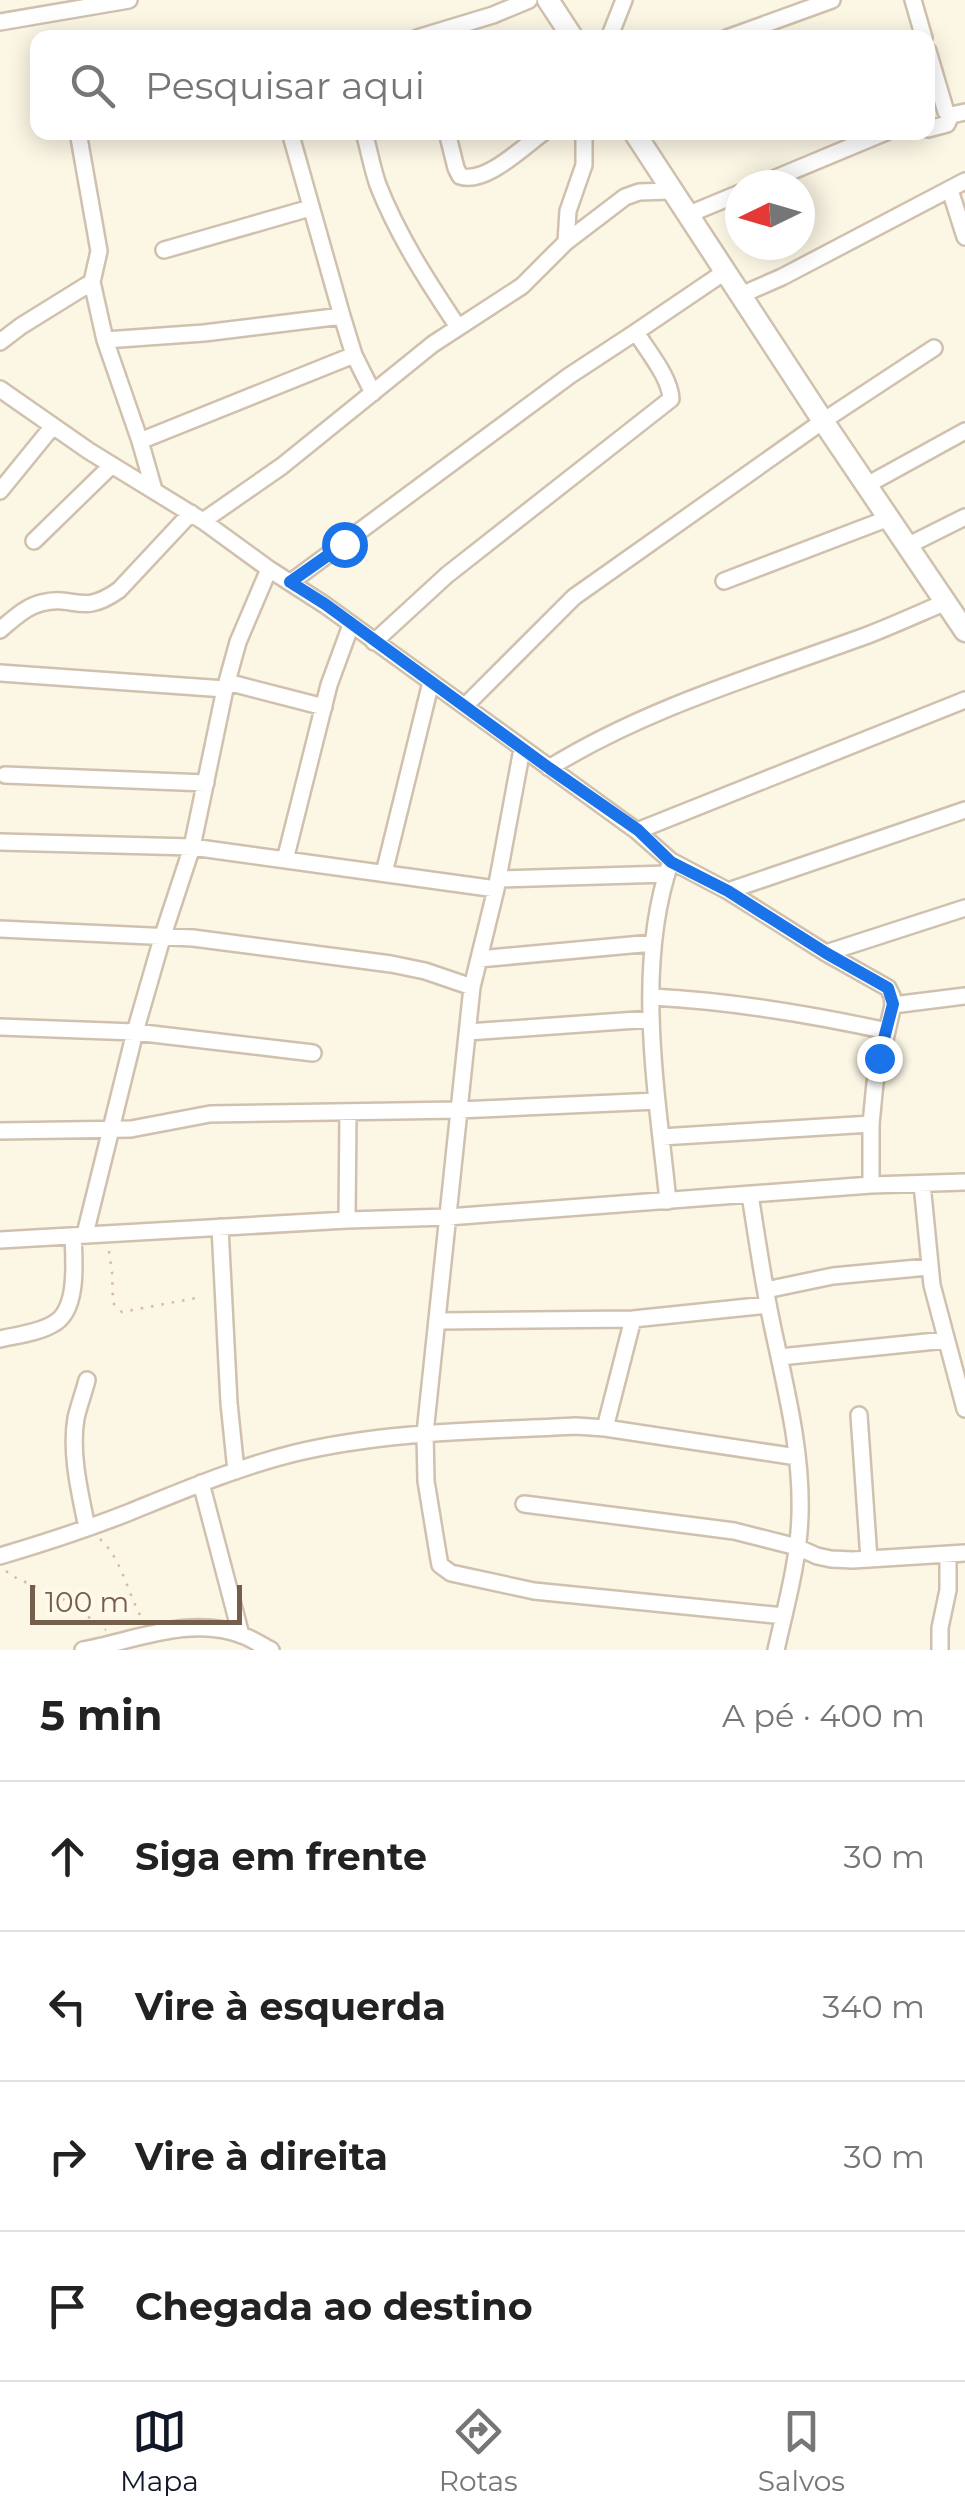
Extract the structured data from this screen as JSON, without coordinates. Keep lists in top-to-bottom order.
{
  "scale_bar": "100 m",
  "north": "left",
  "page": {
    "search": "Pesquisar aqui",
    "scale": "100 m",
    "heading": ["5 min", "A pé · 400 m"],
    "list": [
      ["Siga em frente", "30 m"],
      ["Vire à esquerda", "340 m"],
      ["Vire à direita", "30 m"],
      "Chegada ao destino"
    ],
    "nav": ["Mapa", "Rotas", "Salvos"]
  }
}
